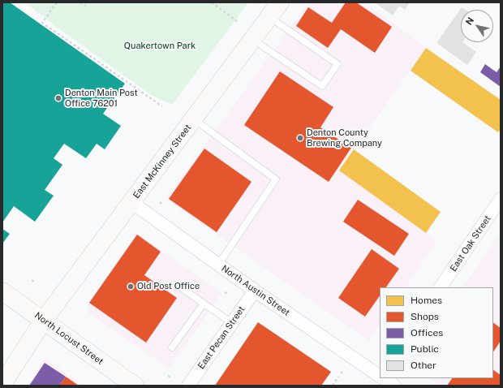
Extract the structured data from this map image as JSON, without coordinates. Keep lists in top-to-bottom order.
{
  "streets": {
    "main road": ["East McKinney Street", "North Locust Street"],
    "street": ["East Oak Street", "North Austin Street", "East Pecan Street"]
  },
  "crossings": [
    ["East McKinney Street", "North Austin Street"],
    ["East McKinney Street", "North Locust Street"],
    ["North Austin Street", "East Pecan Street"]
  ],
  "parks": ["Quakertown Park"],
  "places": ["Denton Main Post Office 76201", "Denton County Brewing Company", "Old Post Office"],
  "legend": [
    "Homes",
    "Shops",
    "Offices",
    "Public",
    "Other"
  ],
  "north": "top left"
}
